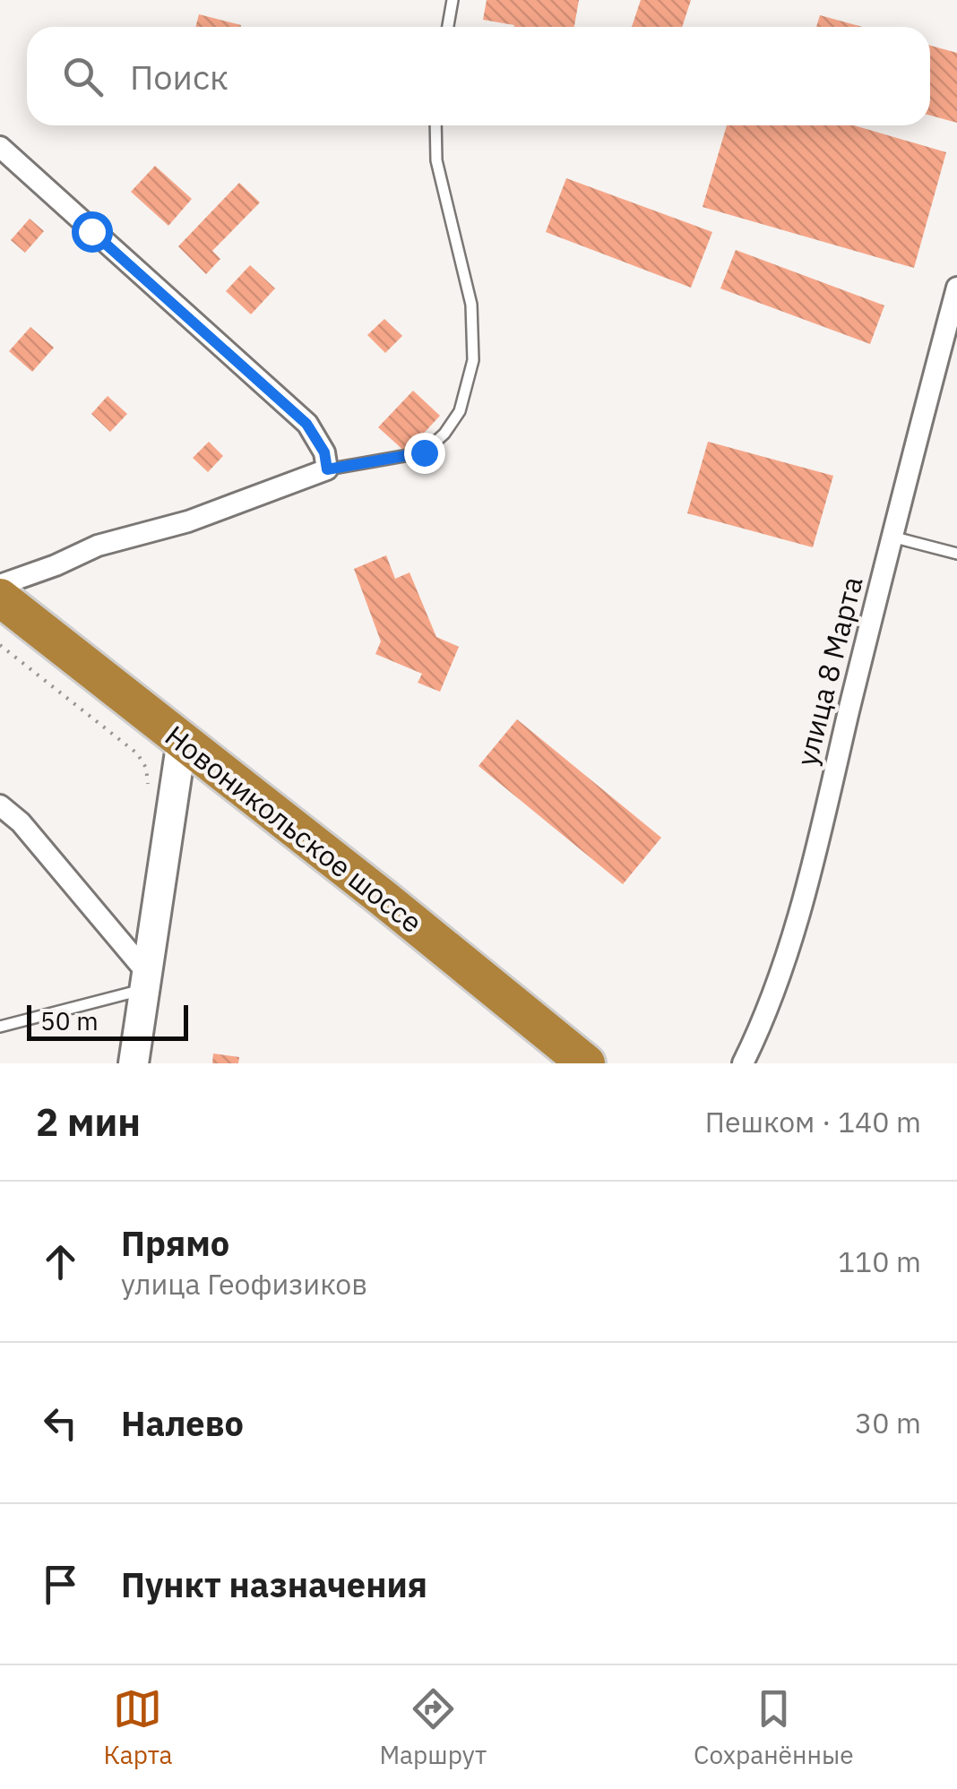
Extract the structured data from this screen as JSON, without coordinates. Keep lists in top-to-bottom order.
{
  "streets": {
    "highway": ["Новоникольское шоссе"],
    "street": ["улица 8 Марта"]
  },
  "scale_bar": "50 m",
  "page": {
    "search": "Поиск",
    "scale": "50 m",
    "heading": ["2 мин", "Пешком · 140 m"],
    "list": [
      ["Прямо", "улица Геофизиков", "110 m"],
      ["Налево", "30 m"],
      "Пункт назначения"
    ],
    "nav": ["Карта", "Маршрут", "Сохранённые"]
  }
}
